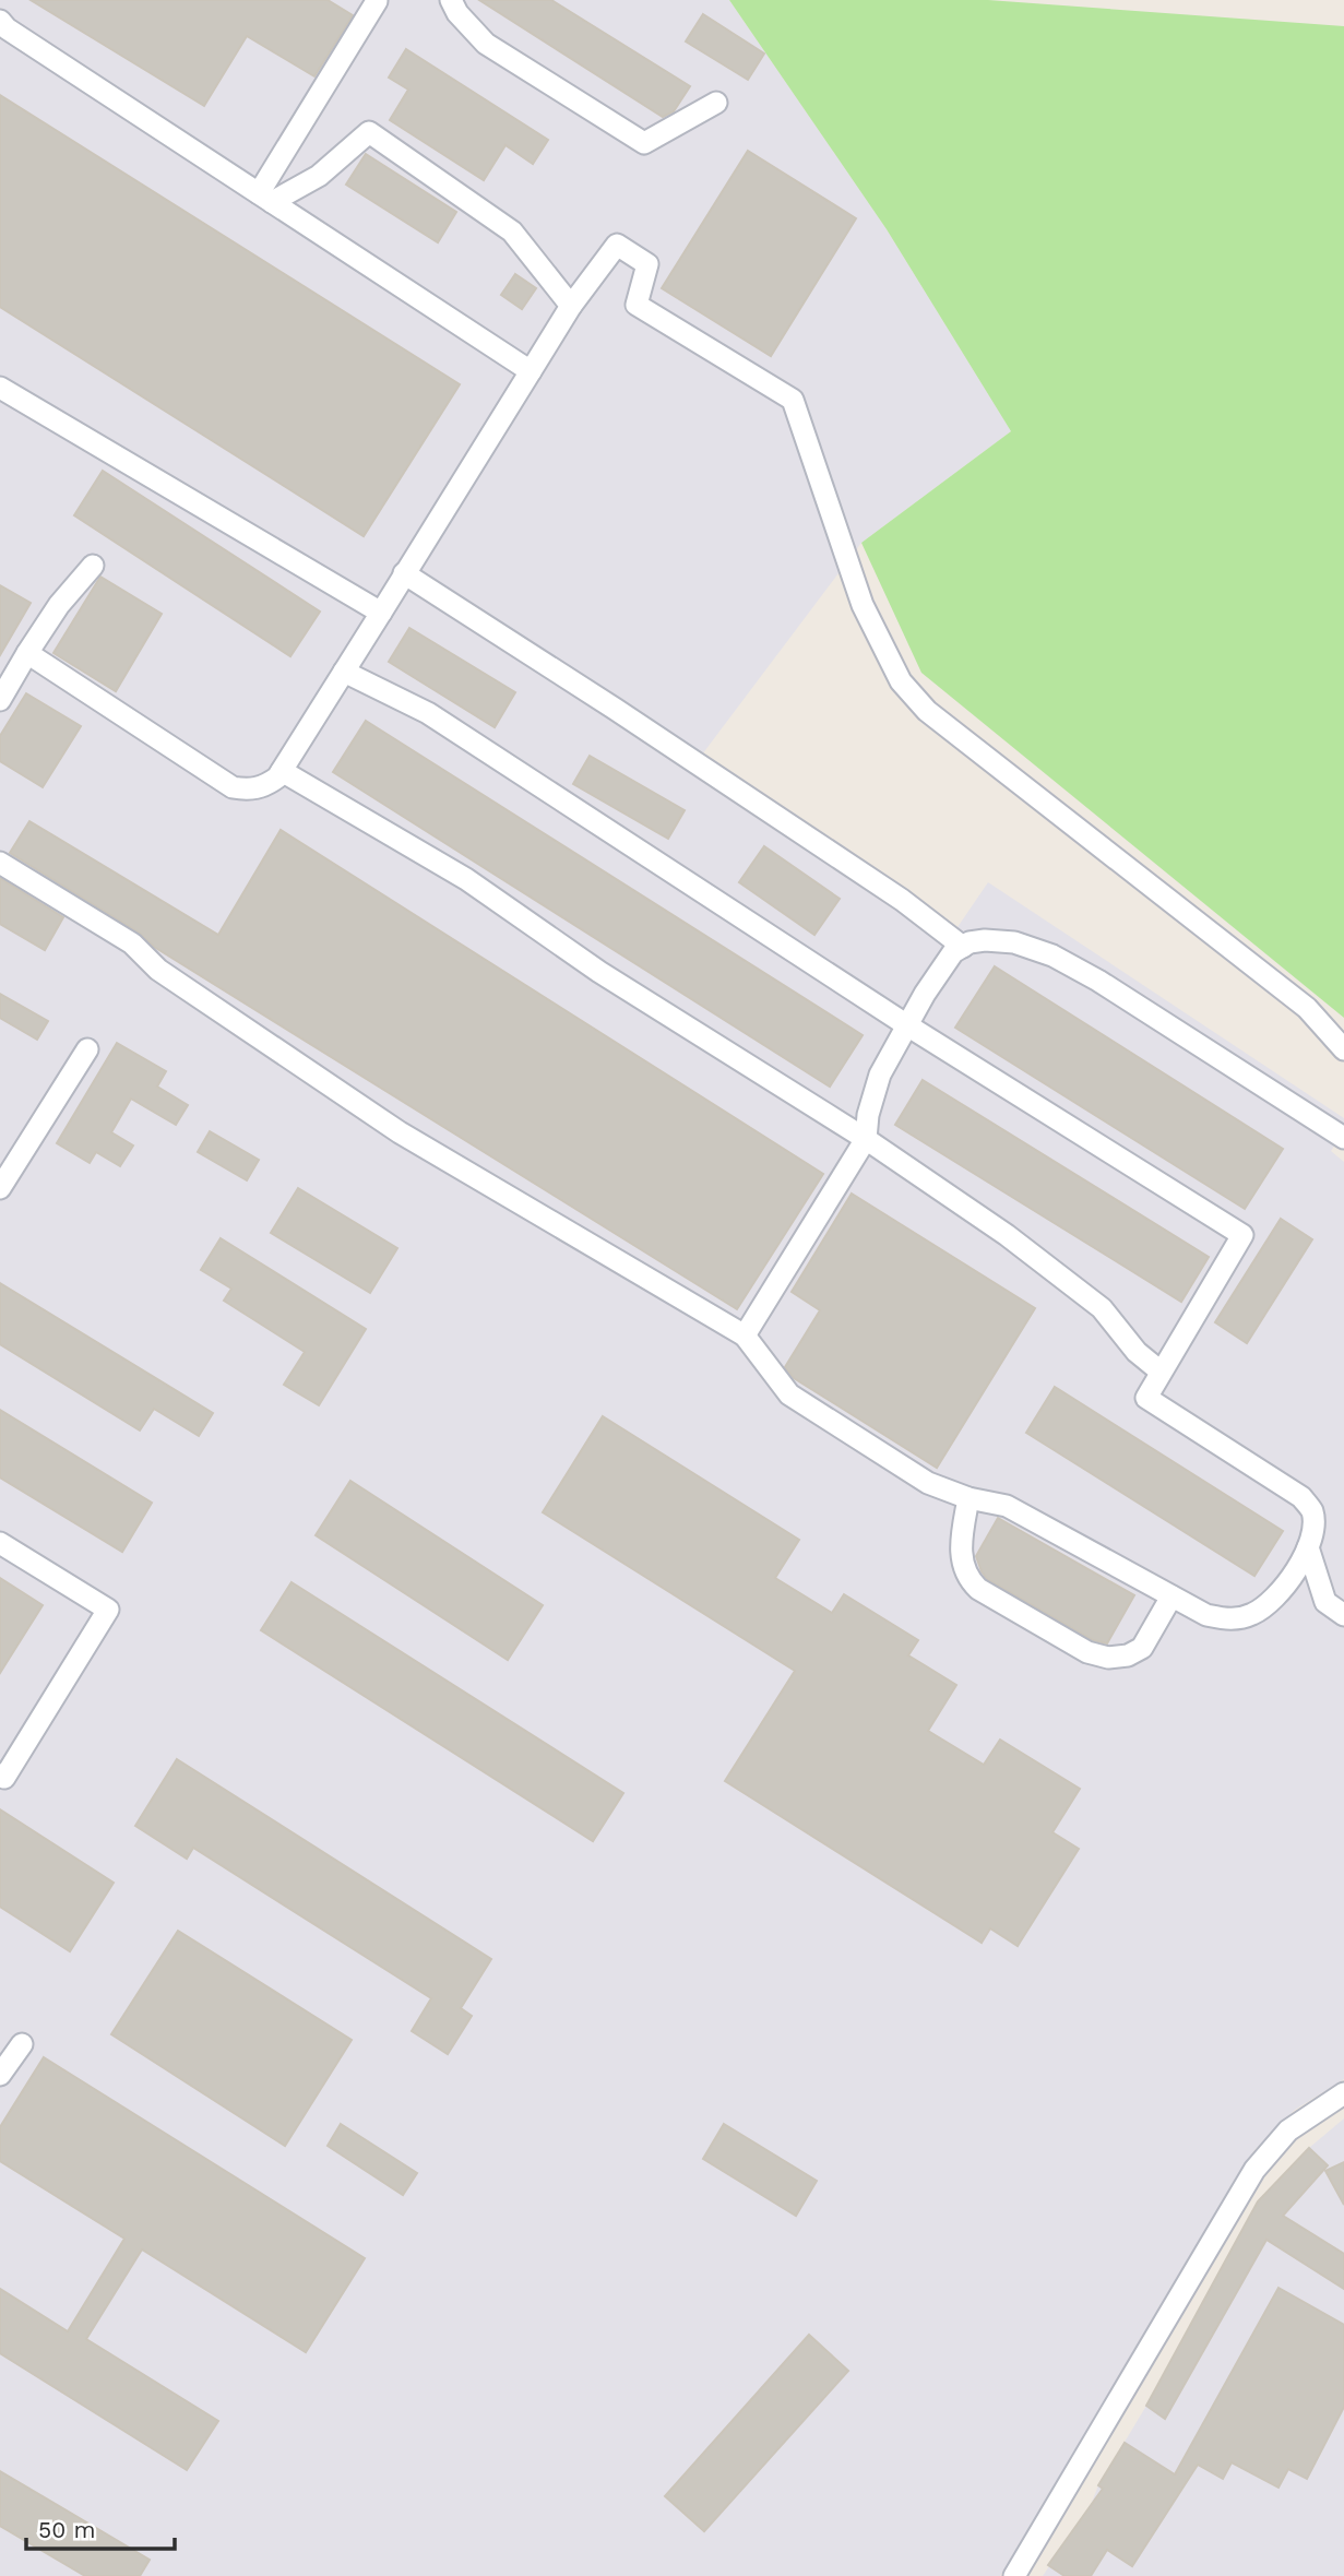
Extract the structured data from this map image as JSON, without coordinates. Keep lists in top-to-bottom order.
{
  "scale_bar": "50 m"
}
